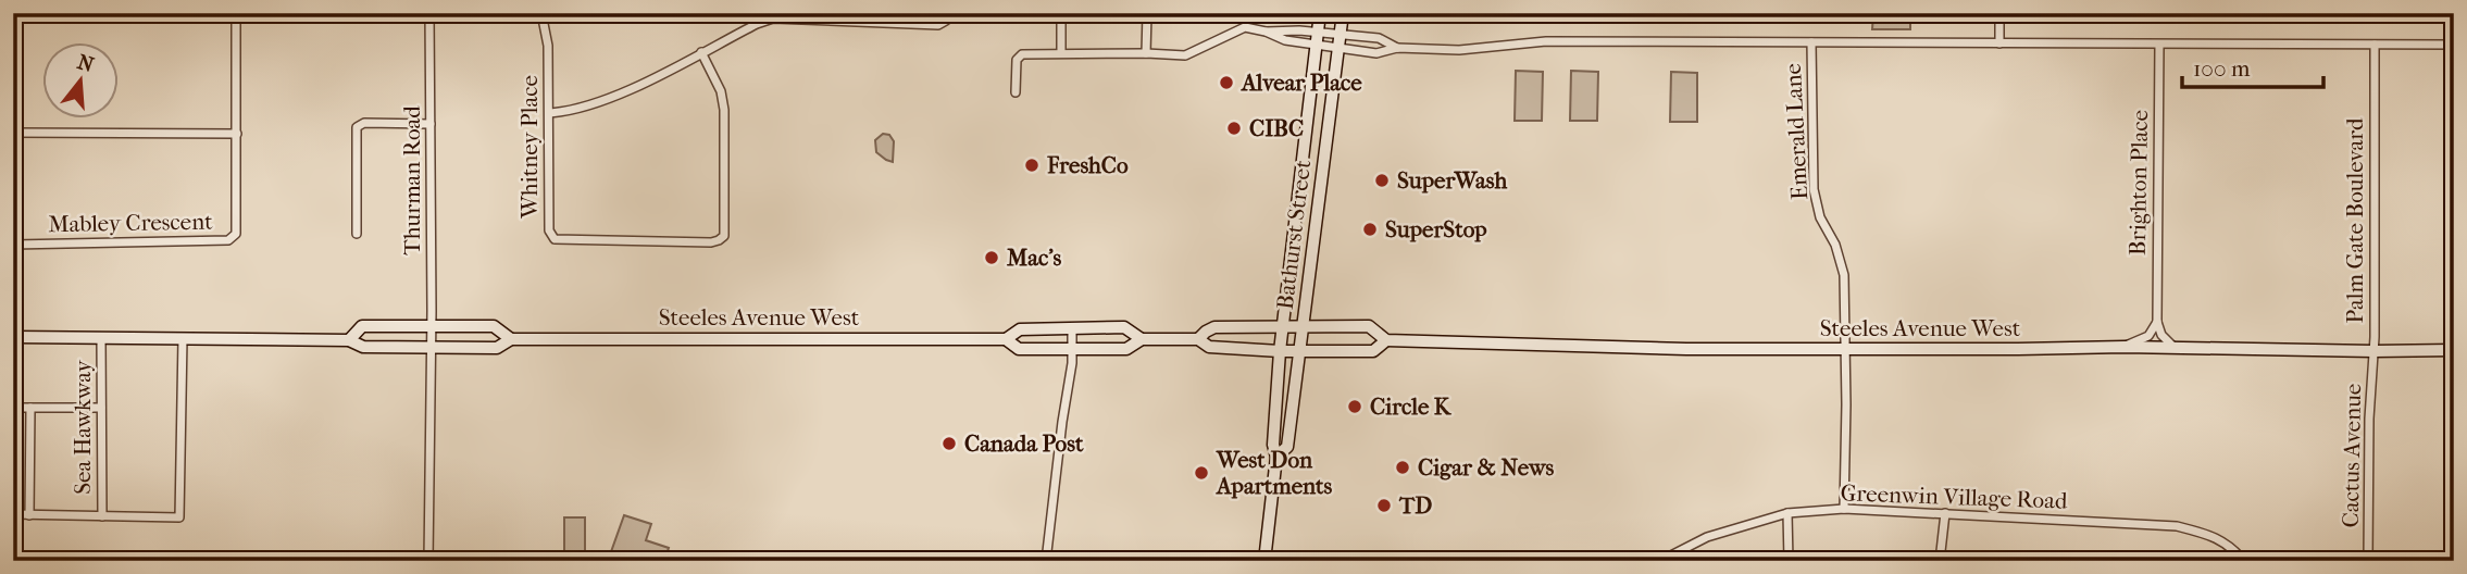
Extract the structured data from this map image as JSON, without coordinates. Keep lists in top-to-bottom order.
{
  "streets": {
    "main road": ["Bathurst Street", "Steeles Avenue West"],
    "street": [
      "Emerald Lane",
      "Whitney Place",
      "Thurman Road",
      "Brighton Place",
      "Palm Gate Boulevard",
      "Mabley Crescent",
      "Sea Hawkway",
      "Cactus Avenue",
      "Greenwin Village Road"
    ]
  },
  "crossings": [
    ["Emerald Lane", "Steeles Avenue West"],
    ["Emerald Lane", "Greenwin Village Road"],
    ["Thurman Road", "Steeles Avenue West"],
    ["Palm Gate Boulevard", "Steeles Avenue West"],
    ["Palm Gate Boulevard", "Cactus Avenue"],
    ["Bathurst Street", "Steeles Avenue West"],
    ["Steeles Avenue West", "Sea Hawkway"],
    ["Steeles Avenue West", "Cactus Avenue"]
  ],
  "places": [
    "Alvear Place",
    "CIBC",
    "FreshCo",
    "SuperWash",
    "SuperStop",
    "Mac's",
    "Circle K",
    "Canada Post",
    "Cigar & News",
    "West Don Apartments",
    "TD"
  ],
  "scale_bar": "100 m",
  "north": "top"
}
